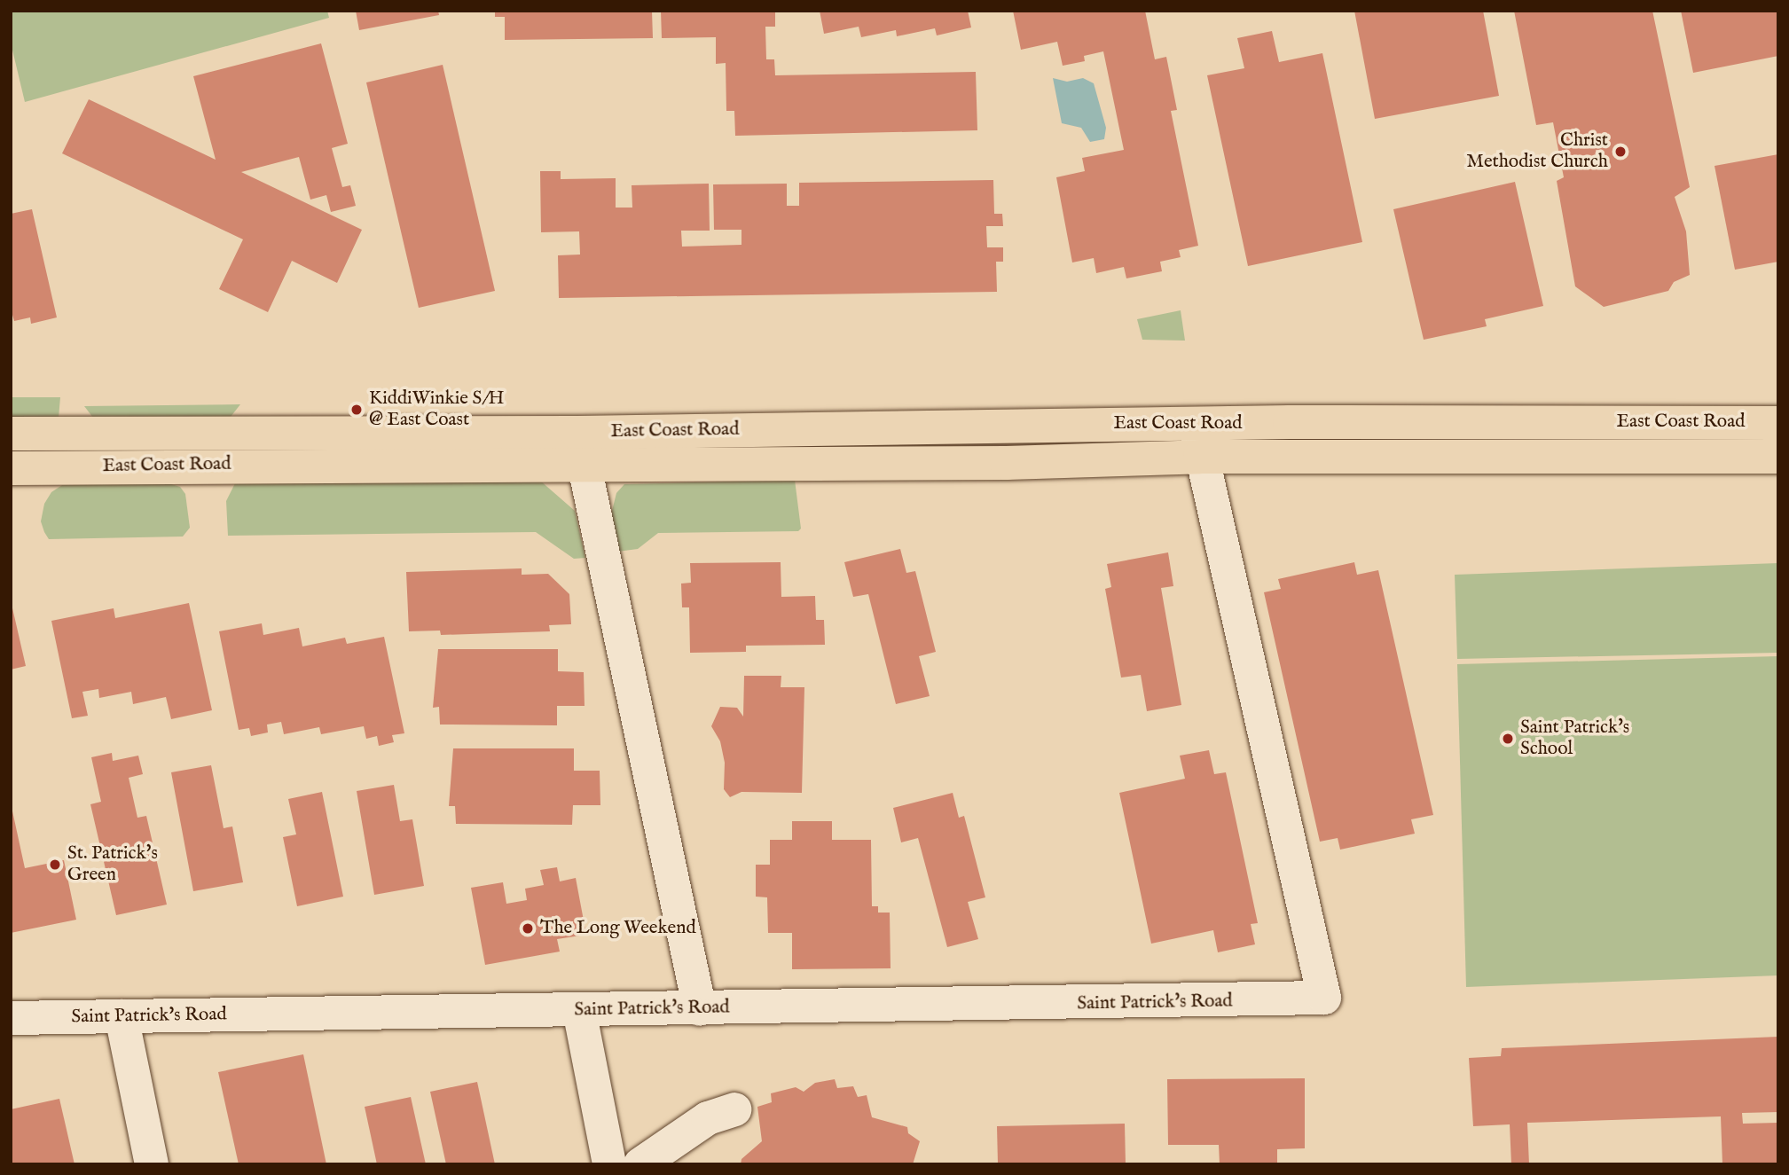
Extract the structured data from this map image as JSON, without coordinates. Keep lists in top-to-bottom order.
{
  "streets": {
    "main road": ["East Coast Road"],
    "street": ["Saint Patrick's Road"]
  },
  "crossings": [
    ["East Coast Road", "Saint Patrick's Road"]
  ],
  "places": [
    "Christ Methodist Church",
    "KiddiWinkie S/H @ East Coast",
    "Saint Patrick's School",
    "St. Patrick's Green",
    "The Long Weekend"
  ]
}
